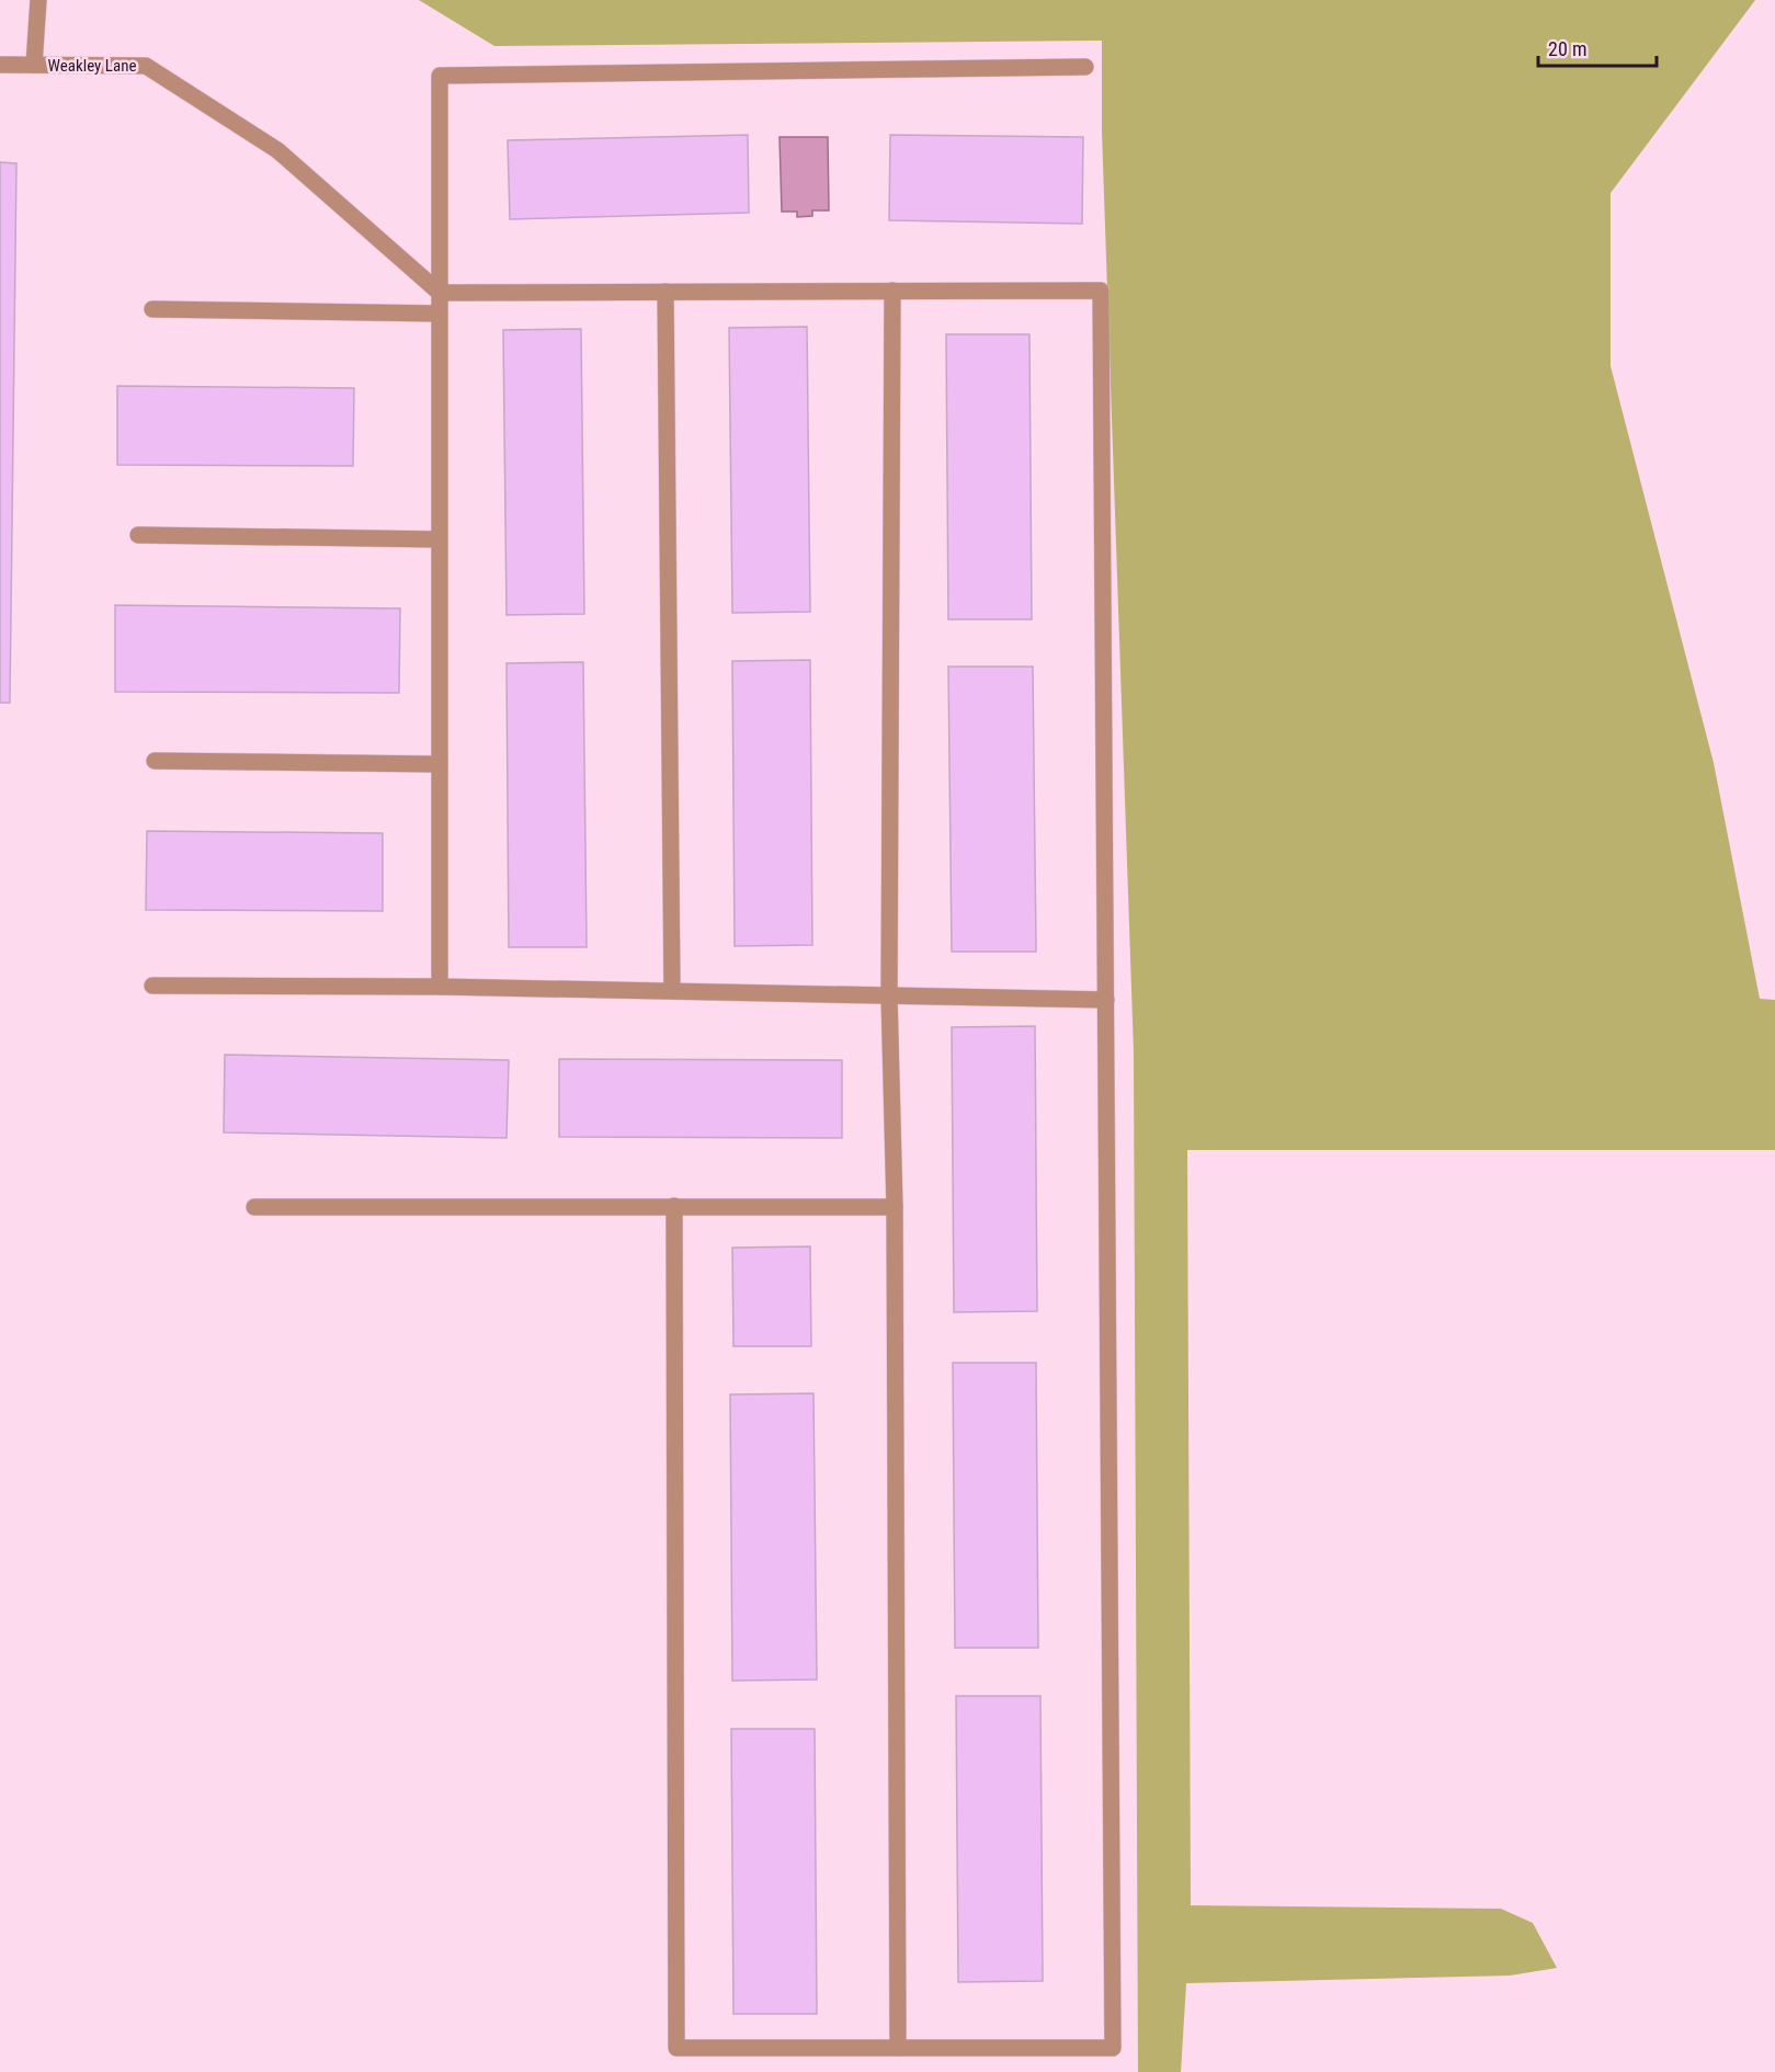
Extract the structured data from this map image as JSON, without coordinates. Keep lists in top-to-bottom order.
{
  "streets": {
    "street": ["Weakley Lane"]
  },
  "scale_bar": "20 m"
}
